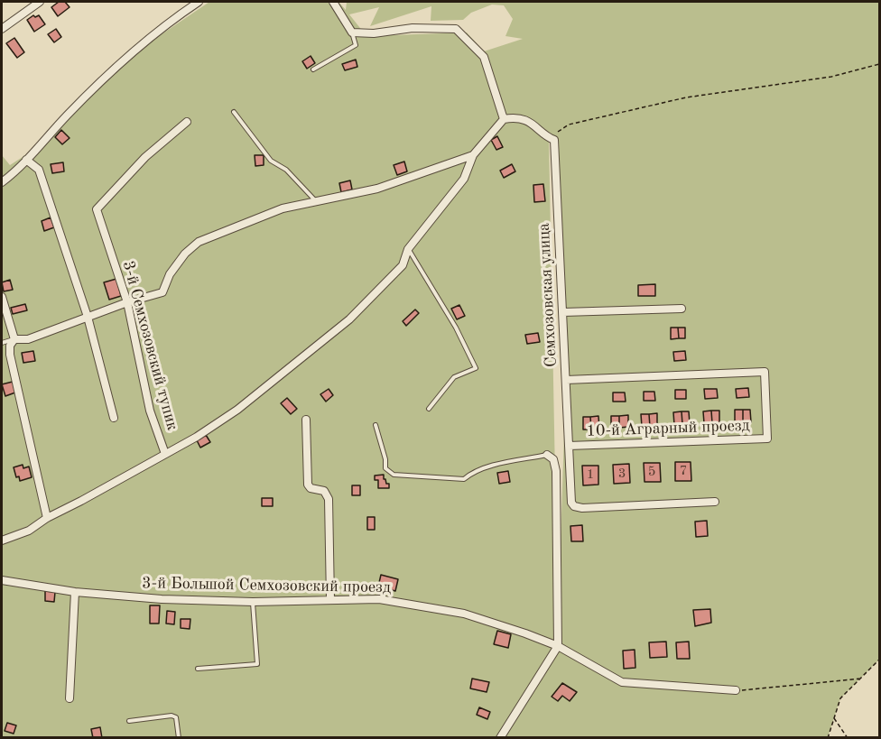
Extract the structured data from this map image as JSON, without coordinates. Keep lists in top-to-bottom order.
{
  "streets": {
    "street": [
      "Семхозовская улица",
      "3-й Семхозовский тупик",
      "10-й Аграрный проезд",
      "3-й Большой Семхозовский проезд"
    ]
  },
  "crossings": [
    ["Семхозовская улица", "10-й Аграрный проезд"]
  ],
  "house_numbers": [
    "7",
    "5",
    "3",
    "1"
  ]
}
